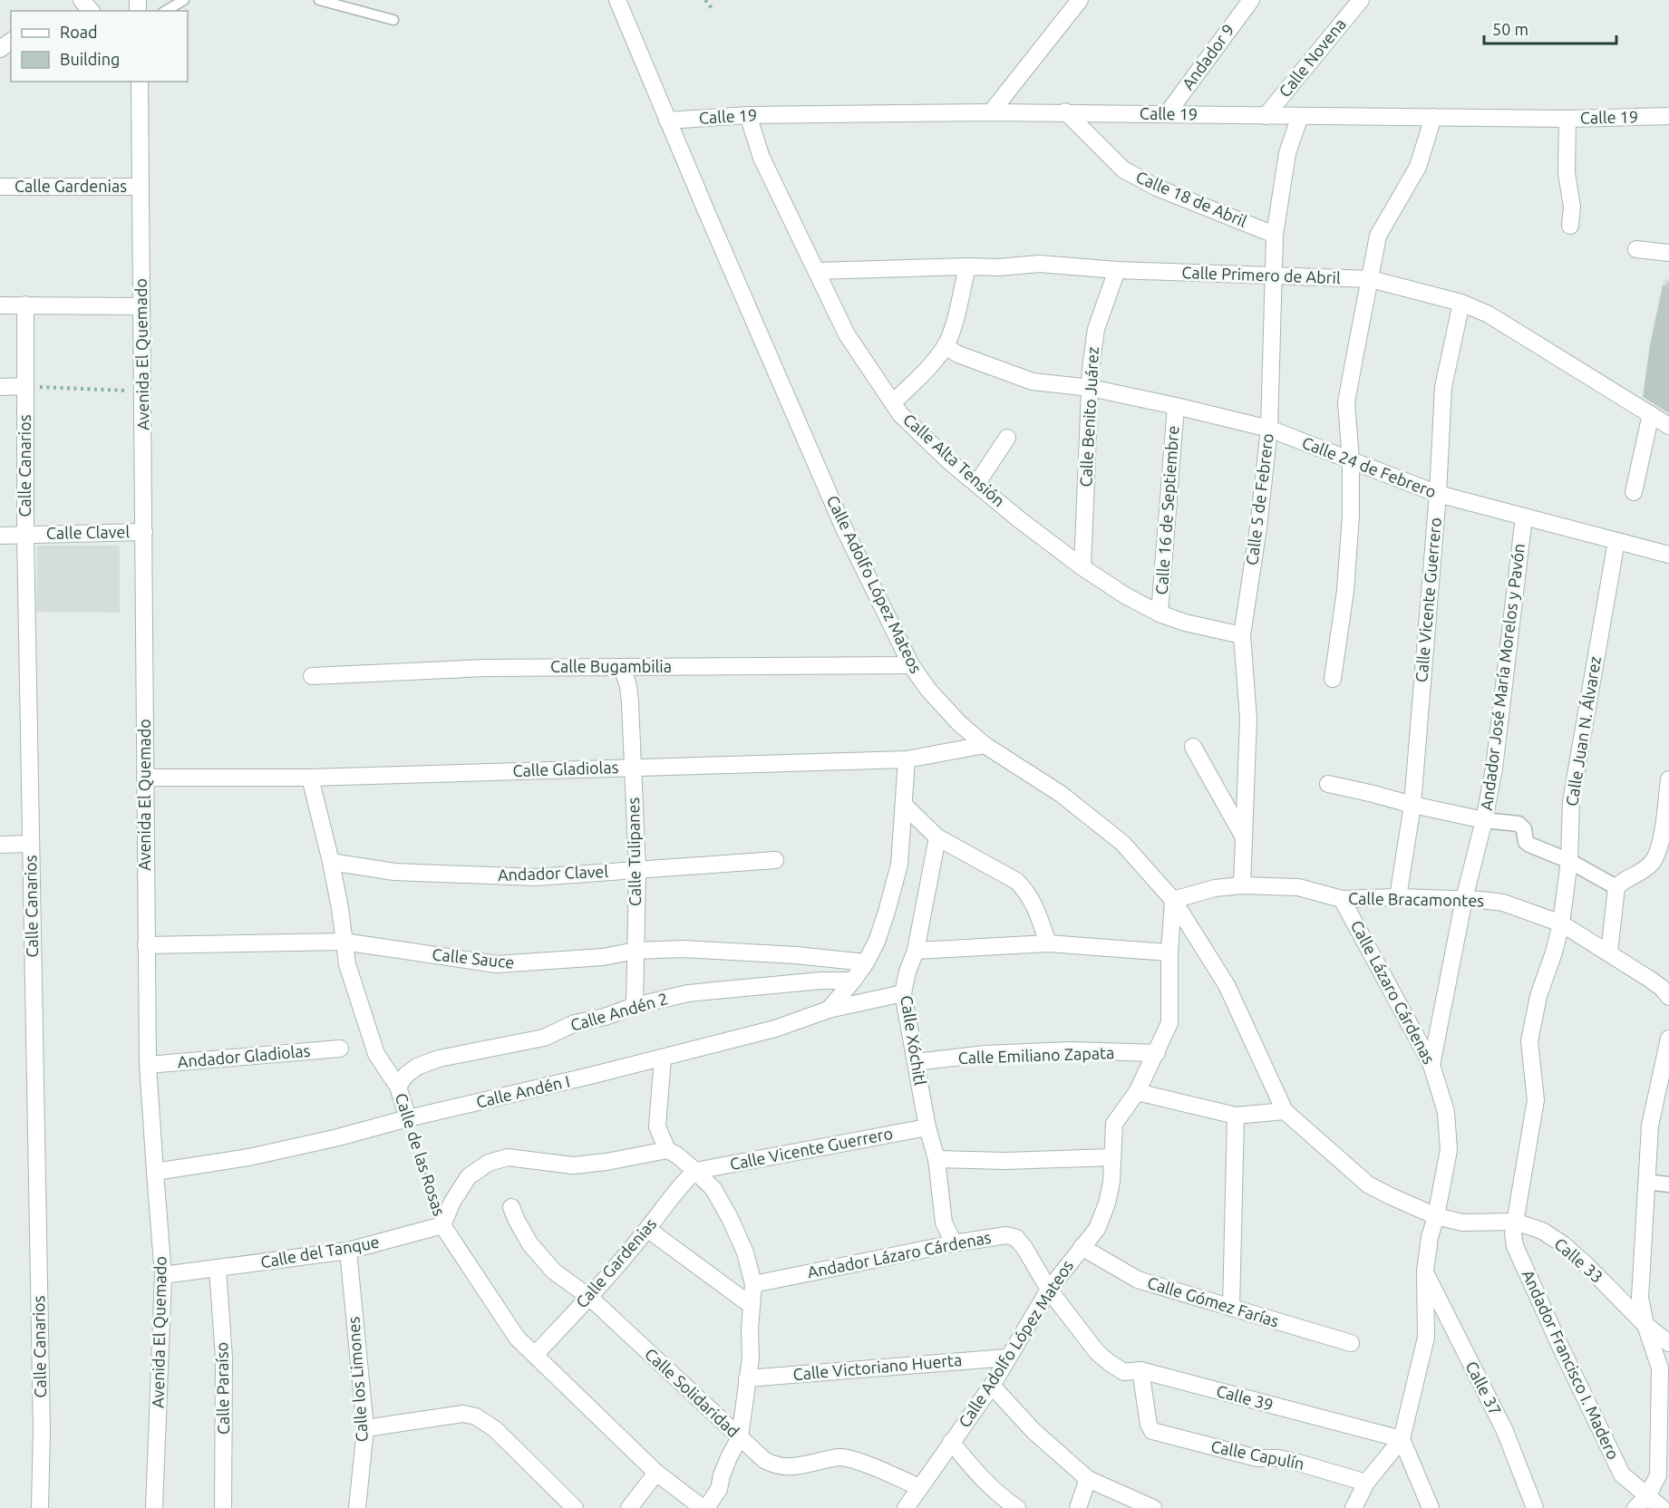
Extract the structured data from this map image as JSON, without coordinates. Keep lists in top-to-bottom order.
{
  "streets": {
    "street": [
      "Andador 9",
      "Calle Novena",
      "Calle 19",
      "Calle Gardenias",
      "Calle 18 de Abril",
      "Calle Primero de Abril",
      "Avenida El Quemado",
      "Calle Benito Juárez",
      "Calle Alta Tensión",
      "Calle Canarios",
      "Calle 24 de Febrero",
      "Calle 5 de Febrero",
      "Calle 16 de Septiembre",
      "Calle Clavel",
      "Calle Adolfo López Mateos",
      "Calle Vicente Guerrero",
      "Calle Bugambilia",
      "Andador José María Morelos y Pavón",
      "Calle Juan N. Álvarez",
      "Calle Gladiolas",
      "Calle Tulipanes",
      "Andador Clavel",
      "Calle Bracamontes",
      "Calle Sauce",
      "Calle Lázaro Cárdenas",
      "Calle Andén 2",
      "Calle Xóchitl",
      "Calle Emiliano Zapata",
      "Andador Gladiolas",
      "Calle Andén I",
      "Calle de las Rosas",
      "Calle del Tanque",
      "Andador Lázaro Cárdenas",
      "Calle 33",
      "Calle Gómez Farías",
      "Andador Francisco I. Madero",
      "Calle Victoriano Huerta",
      "Calle los Limones",
      "Calle Paraíso",
      "Calle 37",
      "Calle Solidaridad",
      "Calle 39",
      "Calle Capulín"
    ]
  },
  "crossings": [
    ["Andador 9", "Calle 19"],
    ["Calle Novena", "Calle 19"],
    ["Calle 19", "Calle 18 de Abril"],
    ["Calle 19", "Calle Alta Tensión"],
    ["Calle 19", "Calle 5 de Febrero"],
    ["Calle 19", "Calle Adolfo López Mateos"],
    ["Calle Gardenias", "Avenida El Quemado"],
    ["Calle Gardenias", "Calle Vicente Guerrero"],
    ["Calle Gardenias", "Calle de las Rosas"],
    ["Calle Gardenias", "Calle Solidaridad"],
    ["Calle 18 de Abril", "Calle 5 de Febrero"],
    ["Calle Primero de Abril", "Calle Benito Juárez"],
    ["Calle Primero de Abril", "Calle Alta Tensión"],
    ["Calle Primero de Abril", "Calle 5 de Febrero"],
    ["Calle Primero de Abril", "Calle Vicente Guerrero"],
    ["Avenida El Quemado", "Calle Clavel"],
    ["Avenida El Quemado", "Calle Gladiolas"],
    ["Avenida El Quemado", "Calle Sauce"],
    ["Avenida El Quemado", "Andador Gladiolas"],
    ["Avenida El Quemado", "Calle Andén I"],
    ["Avenida El Quemado", "Calle del Tanque"],
    ["Calle Benito Juárez", "Calle Alta Tensión"],
    ["Calle Benito Juárez", "Calle 24 de Febrero"],
    ["Calle Alta Tensión", "Calle 5 de Febrero"],
    ["Calle Alta Tensión", "Calle 16 de Septiembre"],
    ["Calle Canarios", "Calle Clavel"],
    ["Calle 24 de Febrero", "Calle 5 de Febrero"],
    ["Calle 24 de Febrero", "Calle 16 de Septiembre"],
    ["Calle 24 de Febrero", "Calle Vicente Guerrero"],
    ["Calle 24 de Febrero", "Andador José María Morelos y Pavón"],
    ["Calle 24 de Febrero", "Calle Juan N. Álvarez"],
    ["Calle 5 de Febrero", "Calle Bracamontes"],
    ["Calle Adolfo López Mateos", "Calle Bugambilia"],
    ["Calle Adolfo López Mateos", "Calle Gladiolas"],
    ["Calle Adolfo López Mateos", "Calle Bracamontes"],
    ["Calle Adolfo López Mateos", "Calle Emiliano Zapata"],
    ["Calle Adolfo López Mateos", "Andador Lázaro Cárdenas"],
    ["Calle Adolfo López Mateos", "Calle Gómez Farías"],
    ["Calle Adolfo López Mateos", "Calle Victoriano Huerta"],
    ["Calle Adolfo López Mateos", "Calle Solidaridad"],
    ["Calle Adolfo López Mateos", "Calle 39"],
    ["Calle Vicente Guerrero", "Calle Bracamontes"],
    ["Calle Vicente Guerrero", "Calle Xóchitl"],
    ["Calle Bugambilia", "Calle Tulipanes"],
    ["Andador José María Morelos y Pavón", "Calle Bracamontes"],
    ["Andador José María Morelos y Pavón", "Calle Lázaro Cárdenas"],
    ["Calle Juan N. Álvarez", "Calle Bracamontes"],
    ["Calle Juan N. Álvarez", "Andador Francisco I. Madero"],
    ["Calle Gladiolas", "Calle Tulipanes"],
    ["Calle Gladiolas", "Calle de las Rosas"],
    ["Calle Tulipanes", "Andador Clavel"],
    ["Calle Tulipanes", "Calle Sauce"],
    ["Calle Tulipanes", "Calle Andén 2"],
    ["Andador Clavel", "Calle de las Rosas"],
    ["Calle Bracamontes", "Calle Lázaro Cárdenas"],
    ["Calle Bracamontes", "Andador Francisco I. Madero"],
    ["Calle Sauce", "Calle de las Rosas"],
    ["Calle Lázaro Cárdenas", "Calle 33"],
    ["Calle Lázaro Cárdenas", "Calle 37"],
    ["Calle Lázaro Cárdenas", "Calle 39"],
    ["Calle Andén 2", "Calle de las Rosas"],
    ["Calle Xóchitl", "Calle Emiliano Zapata"],
    ["Calle Xóchitl", "Calle Andén I"],
    ["Calle Xóchitl", "Andador Lázaro Cárdenas"],
    ["Calle Andén I", "Calle de las Rosas"],
    ["Calle de las Rosas", "Calle del Tanque"],
    ["Calle del Tanque", "Calle los Limones"],
    ["Calle del Tanque", "Calle Paraíso"],
    ["Andador Lázaro Cárdenas", "Calle 39"],
    ["Calle 33", "Andador Francisco I. Madero"],
    ["Calle 39", "Calle Capulín"]
  ],
  "legend": ["Road", "Building"],
  "scale_bar": "50 m"
}
